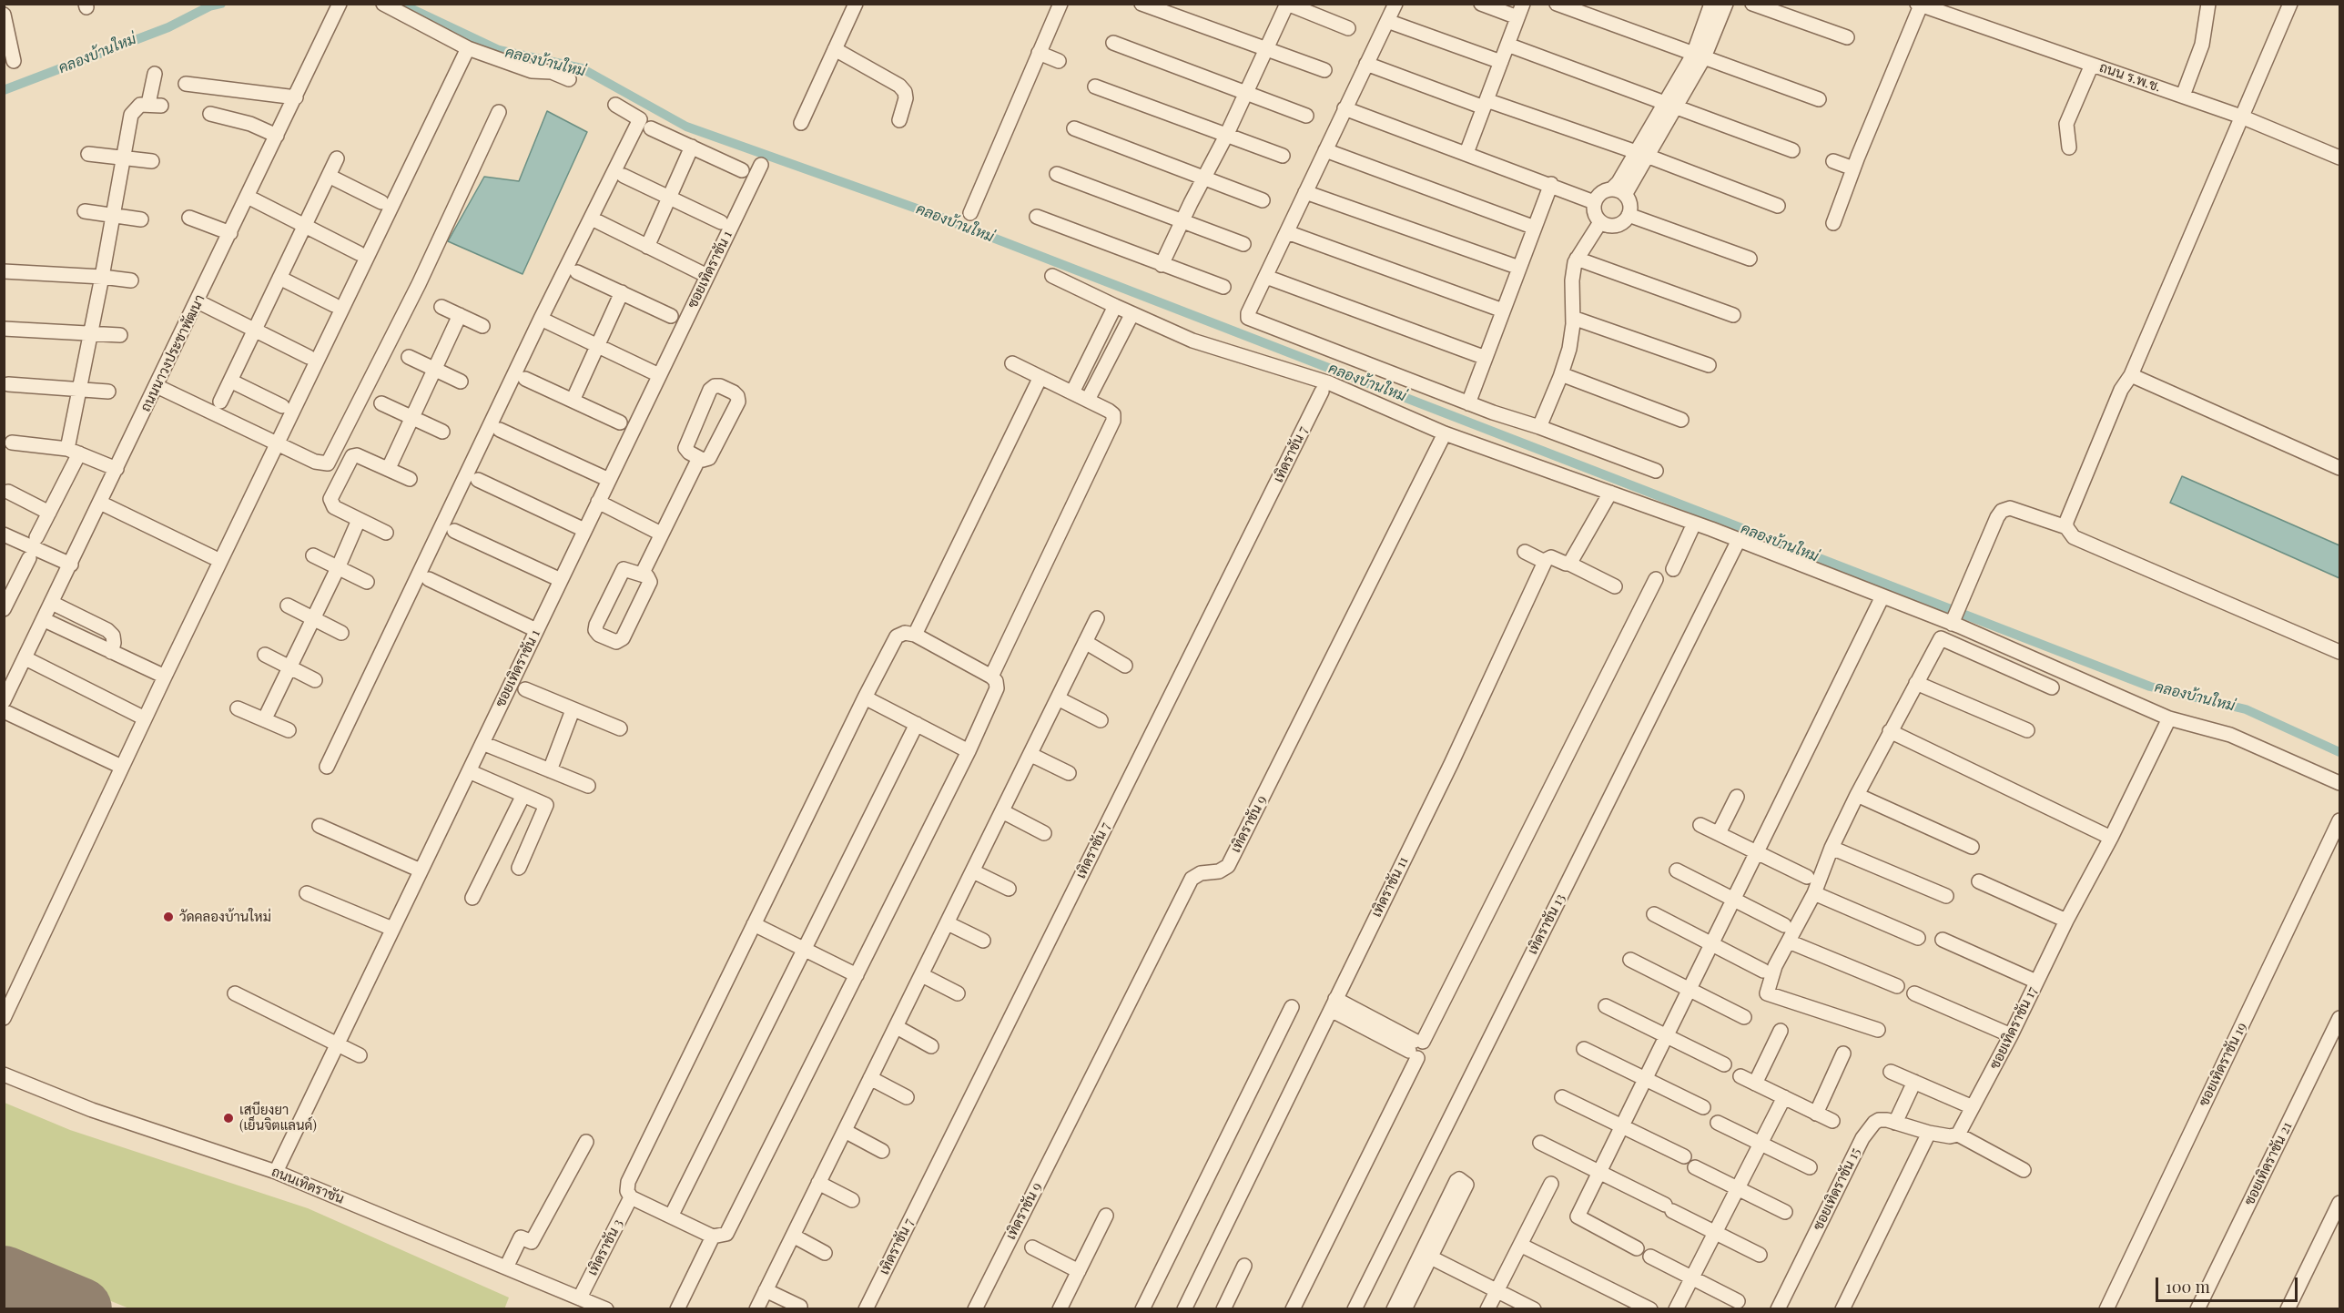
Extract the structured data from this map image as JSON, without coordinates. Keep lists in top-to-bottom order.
{
  "streets": {
    "street": [
      "ถนน ร.พ.ช.",
      "ซอยเทิดราชัน 1",
      "ถนนนาวงประชาพัฒนา",
      "เทิดราชัน 7",
      "เทิดราชัน 9",
      "เทิดราชัน 11",
      "เทิดราชัน 13",
      "ซอยเทิดราชัน 17",
      "ซอยเทิดราชัน 19",
      "ซอยเทิดราชัน 21",
      "ถนนเทิดราชัน",
      "ซอยเทิดราชัน 15",
      "เทิดราชัน 3"
    ]
  },
  "crossings": [
    ["ซอยเทิดราชัน 1", "ถนนเทิดราชัน"],
    ["ถนนเทิดราชัน", "เทิดราชัน 3"]
  ],
  "water": ["คลองบ้านใหม่"],
  "places": ["วัดคลองบ้านใหม่", "เสบียงยา (เย็นจิตแลนด์)"],
  "scale_bar": "100 m"
}
